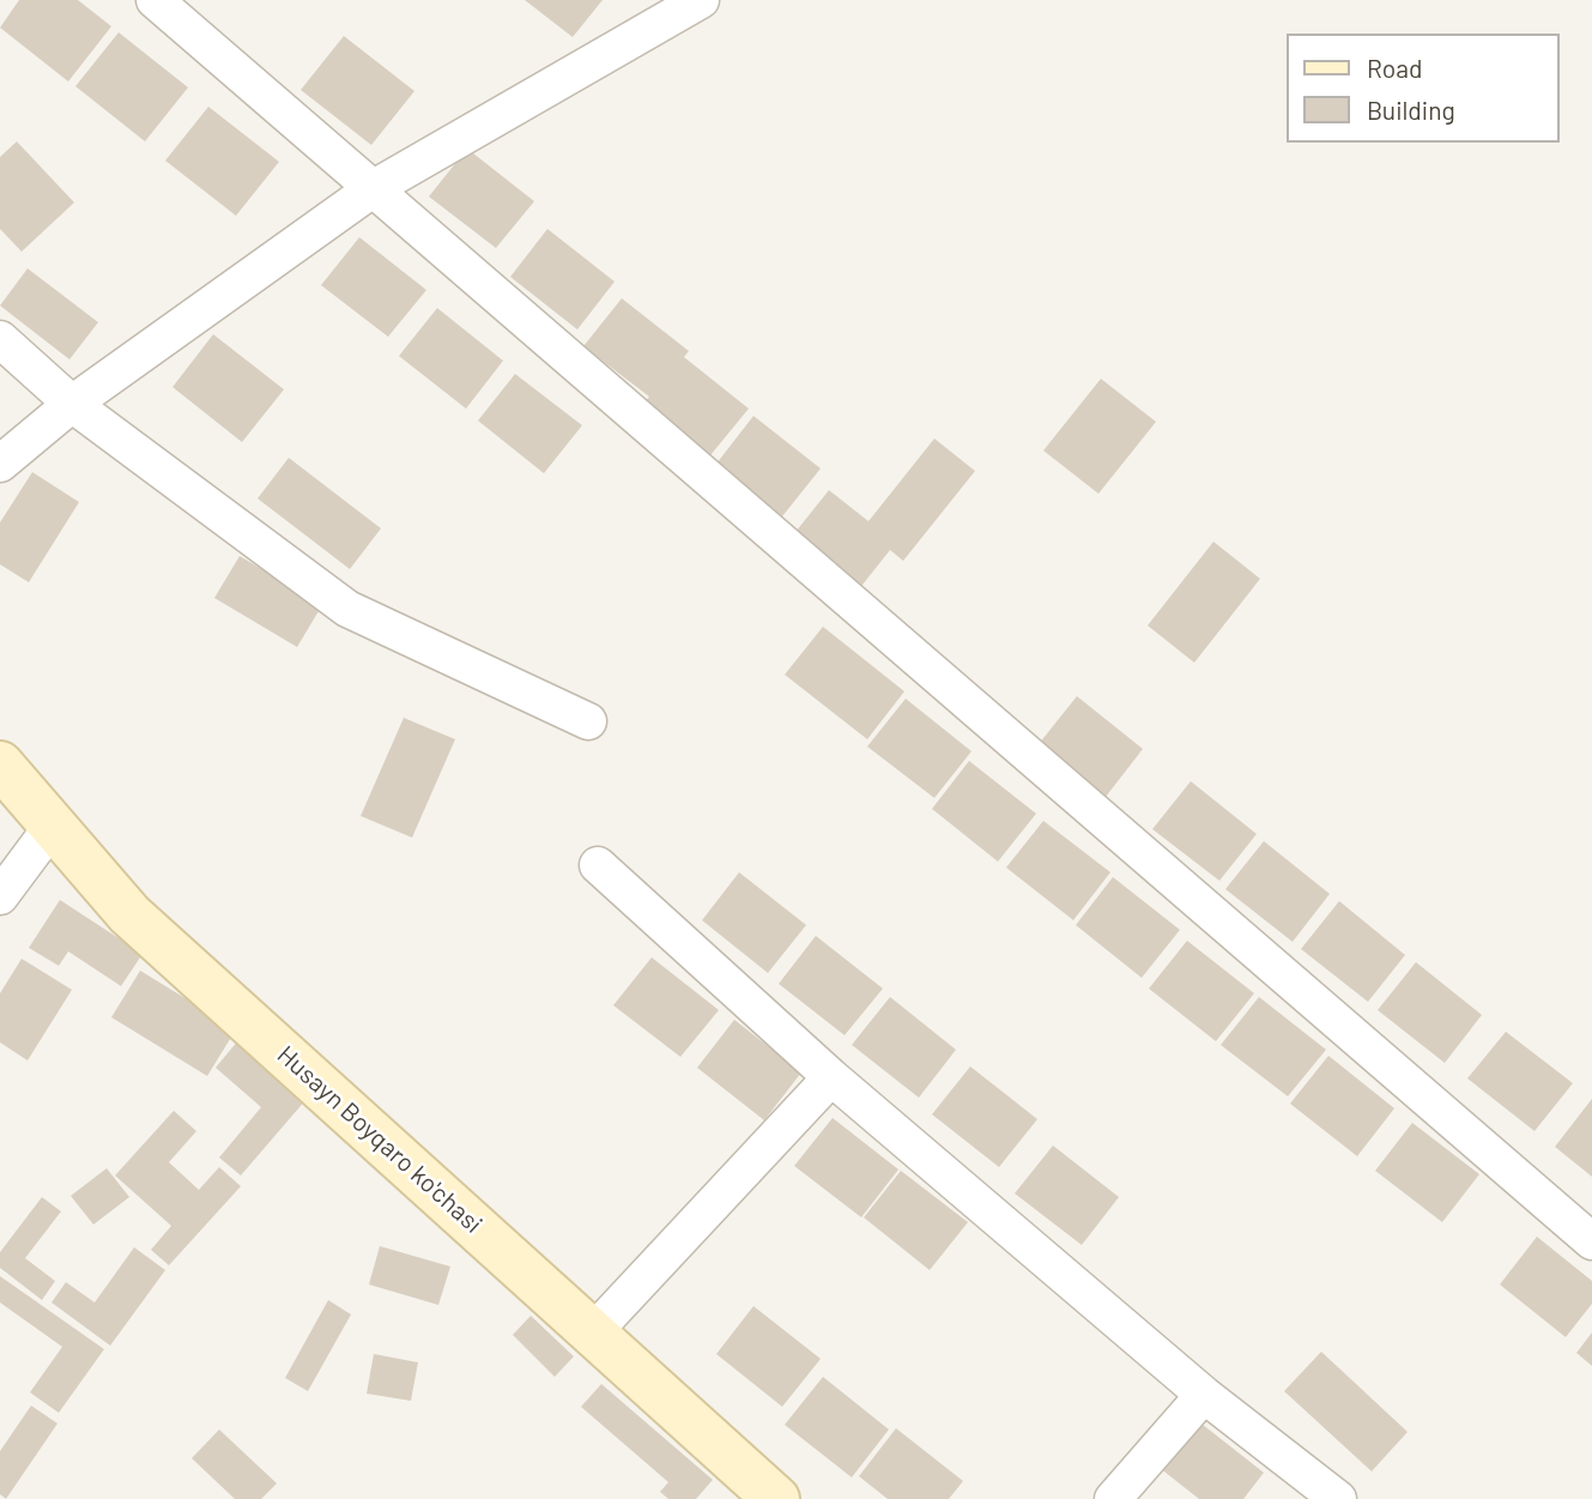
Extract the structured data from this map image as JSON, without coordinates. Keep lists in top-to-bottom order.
{
  "streets": {
    "main road": ["Husayn Boyqaro ko'chasi"]
  },
  "legend": ["Road", "Building"]
}
